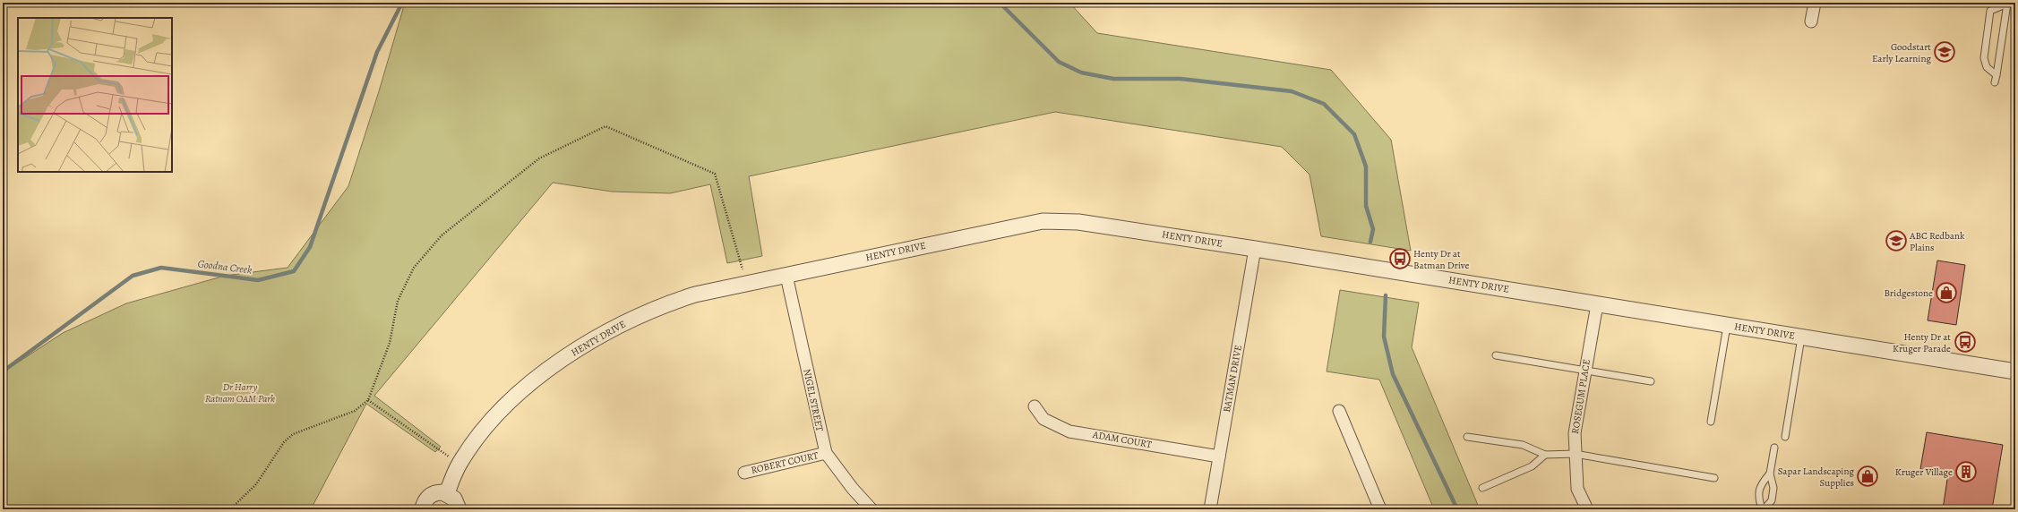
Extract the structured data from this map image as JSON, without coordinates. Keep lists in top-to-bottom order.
{
  "streets": {
    "street": [
      "HENTY DRIVE",
      "BATMAN DRIVE",
      "ROSEGUM PLACE",
      "NIGEL STREET",
      "ADAM COURT",
      "ROBERT COURT"
    ]
  },
  "crossings": [
    ["HENTY DRIVE", "BATMAN DRIVE"],
    ["HENTY DRIVE", "ROSEGUM PLACE"],
    ["HENTY DRIVE", "NIGEL STREET"],
    ["BATMAN DRIVE", "ADAM COURT"],
    ["NIGEL STREET", "ROBERT COURT"]
  ],
  "water": ["Goodna Creek"],
  "parks": ["Dr Harry Ratnam OAM Park"],
  "places": {
    "school or university": ["Goodstart Early Learning", "ABC Redbank Plains"],
    "bus stop": ["Henty Dr at Batman Drive", "Henty Dr at Kruger Parade"],
    "shop": ["Bridgestone", "Sapar Landscaping Supplies"],
    "building": ["Kruger Village"]
  }
}
